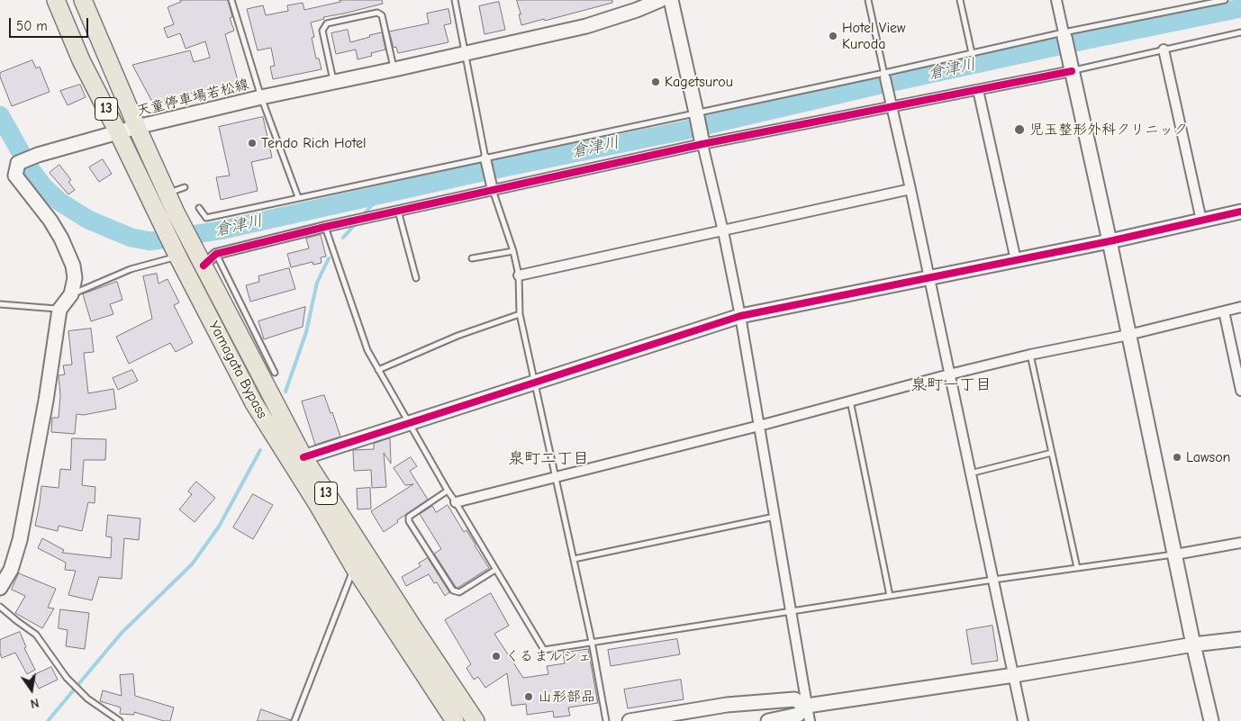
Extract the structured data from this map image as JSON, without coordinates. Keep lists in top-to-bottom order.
{
  "streets": {
    "highway": ["13", "Yamagata Bypass"],
    "street": ["天童停車場若松線"]
  },
  "crossings": [
    ["天童停車場若松線", "Yamagata Bypass"]
  ],
  "districts": ["泉町一丁目", "泉町二丁目"],
  "water": ["倉津川"],
  "places": [
    "Hotel View Kuroda",
    "Kagetsurou",
    "児玉整形外科クリニック",
    "Tendo Rich Hotel",
    "Lawson",
    "くるまルシェ",
    "山形部品"
  ],
  "scale_bar": "50 m",
  "north": "bottom"
}
